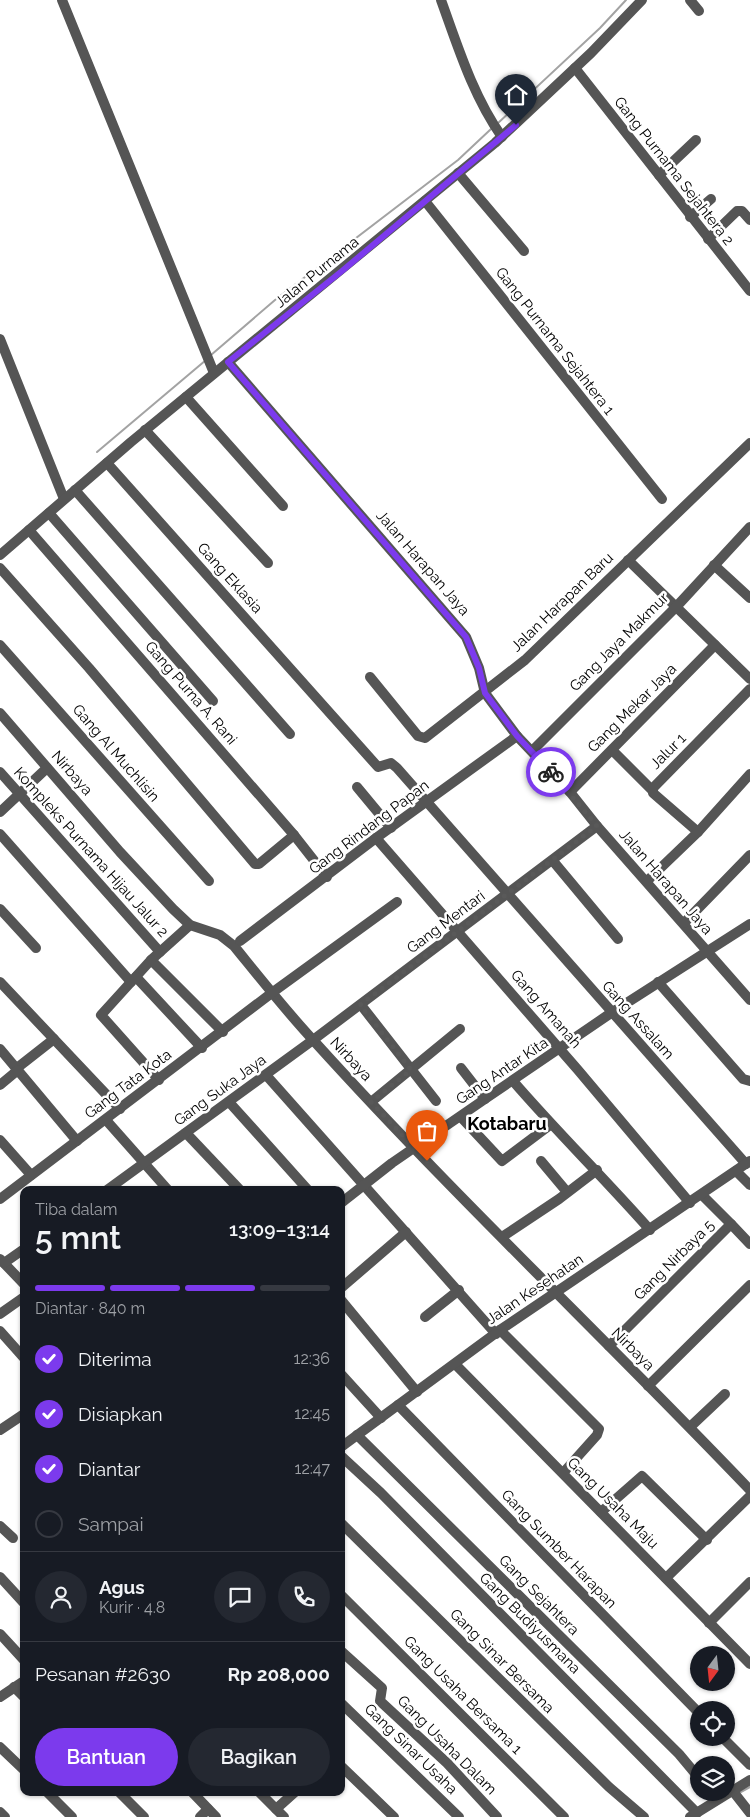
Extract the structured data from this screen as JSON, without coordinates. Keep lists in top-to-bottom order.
{
  "streets": {
    "street": [
      "Gang Purnama Sejahtera 2",
      "Jalan Purnama",
      "Gang Purnama Sejahtera 1",
      "Jalan Harapan Jaya",
      "Gang Eklasia",
      "Jalan Harapan Baru",
      "Gang Jaya Makmur",
      "Gang Purna A. Rani",
      "Gang Mekar Jaya",
      "Jalur 1",
      "Gang Al Muchlisin",
      "Nirbaya",
      "Gang Rindang Papan",
      "Kompleks Purnama Hijau Jalur 2",
      "Gang Mentari",
      "Gang Amanah",
      "Gang Assalam",
      "Gang Antar Kita",
      "Gang Tata Kota",
      "Gang Suka Jaya",
      "Gang Nirbaya 5",
      "Jalan Kesehatan",
      "Gang Usaha Maju",
      "Gang Sumber Harapan",
      "Gang Sejahtera",
      "Gang Budiyusmana",
      "Gang Sinar Bersama",
      "Gang Usaha Bersama 1",
      "Gang Usaha Dalam",
      "Gang Sinar Usaha"
    ]
  },
  "crossings": [
    ["Gang Purnama Sejahtera 2", "Jalan Purnama"],
    ["Jalan Purnama", "Gang Purnama Sejahtera 1"],
    ["Jalan Purnama", "Jalan Harapan Jaya"],
    ["Jalan Purnama", "Gang Eklasia"],
    ["Jalan Purnama", "Gang Purna A. Rani"],
    ["Jalan Harapan Jaya", "Jalan Harapan Baru"],
    ["Jalan Harapan Jaya", "Gang Jaya Makmur"],
    ["Jalan Harapan Jaya", "Gang Mekar Jaya"],
    ["Jalan Harapan Jaya", "Gang Rindang Papan"],
    ["Jalan Harapan Jaya", "Gang Mentari"],
    ["Jalan Harapan Jaya", "Gang Antar Kita"],
    ["Gang Eklasia", "Gang Rindang Papan"],
    ["Gang Eklasia", "Gang Assalam"],
    ["Gang Purna A. Rani", "Gang Rindang Papan"],
    ["Nirbaya", "Gang Rindang Papan"],
    ["Nirbaya", "Gang Mentari"],
    ["Nirbaya", "Gang Antar Kita"],
    ["Nirbaya", "Gang Tata Kota"],
    ["Nirbaya", "Gang Suka Jaya"],
    ["Nirbaya", "Gang Nirbaya 5"],
    ["Nirbaya", "Jalan Kesehatan"],
    ["Gang Rindang Papan", "Gang Amanah"],
    ["Gang Rindang Papan", "Gang Assalam"],
    ["Gang Mentari", "Gang Amanah"],
    ["Gang Mentari", "Gang Assalam"],
    ["Gang Mentari", "Gang Suka Jaya"],
    ["Gang Amanah", "Gang Antar Kita"],
    ["Gang Amanah", "Jalan Kesehatan"],
    ["Gang Assalam", "Gang Antar Kita"],
    ["Gang Assalam", "Jalan Kesehatan"],
    ["Gang Nirbaya 5", "Jalan Kesehatan"],
    ["Jalan Kesehatan", "Gang Usaha Maju"],
    ["Jalan Kesehatan", "Gang Sumber Harapan"],
    ["Jalan Kesehatan", "Gang Sejahtera"]
  ],
  "districts": ["Kotabaru"],
  "north": "bottom",
  "page": {
    "heading": ["5 mnt", "Tiba dalam", "13:09–13:14"],
    "panel": [
      "Agus",
      "Kurir · 4.8",
      "Pesanan #2630",
      "Rp 208,000"
    ],
    "bar": "Diantar · 840 m",
    "list": [
      ["Diterima", "12:36"],
      ["Disiapkan", "12:45"],
      ["Diantar", "12:47"],
      "Sampai"
    ],
    "buttons": ["Bantuan", "Bagikan"]
  }
}
